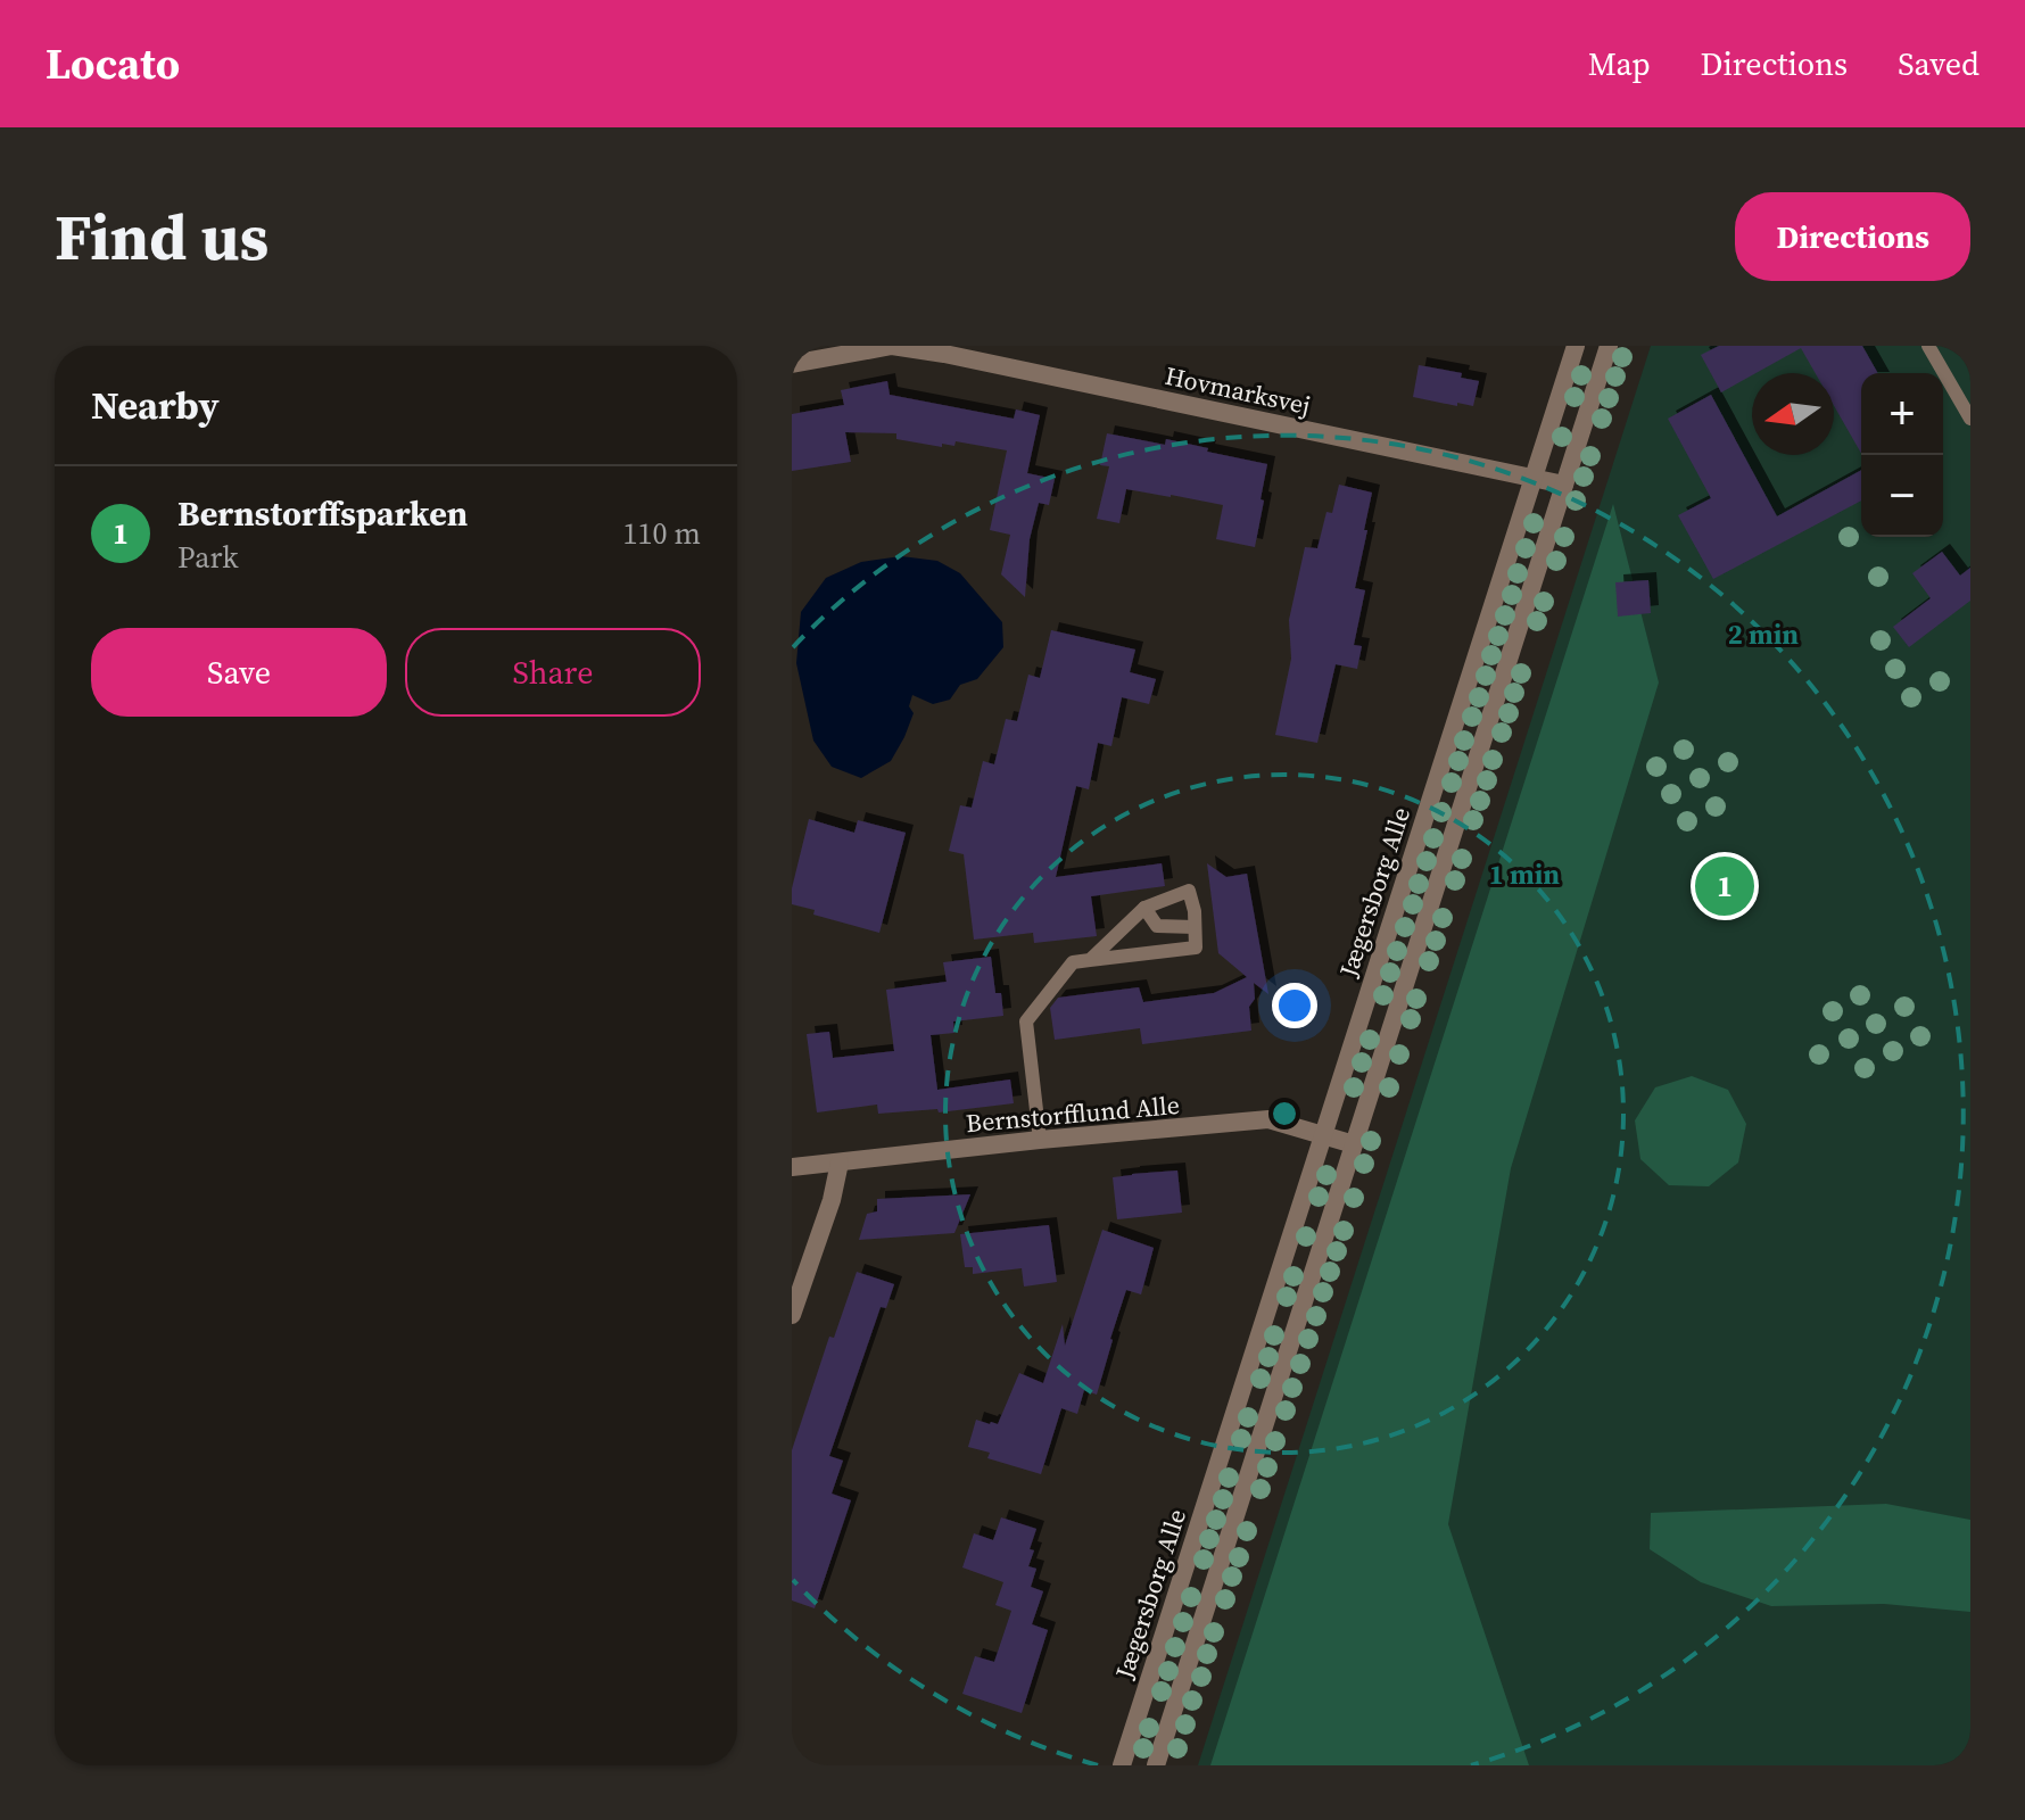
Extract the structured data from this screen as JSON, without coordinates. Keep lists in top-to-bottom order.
{
  "streets": {
    "street": ["Hovmarksvej", "Jægersborg Alle", "Bernstorfflund Alle"]
  },
  "crossings": [
    ["Hovmarksvej", "Jægersborg Alle"],
    ["Jægersborg Alle", "Bernstorfflund Alle"]
  ],
  "north": "left",
  "page": {
    "header": "Locato",
    "nav": ["Map", "Directions", "Saved"],
    "buttons": [
      "Directions",
      ["Save", "Share"]
    ],
    "title": "Find us",
    "heading": "Nearby",
    "map_buttons": ["+", "−"],
    "list": [
      {
        "mark": "1",
        "name": "Bernstorffsparken",
        "note": "Park",
        "value": "110 m"
      }
    ],
    "pins": "1"
  },
  "rings": ["2 min", "1 min"]
}
